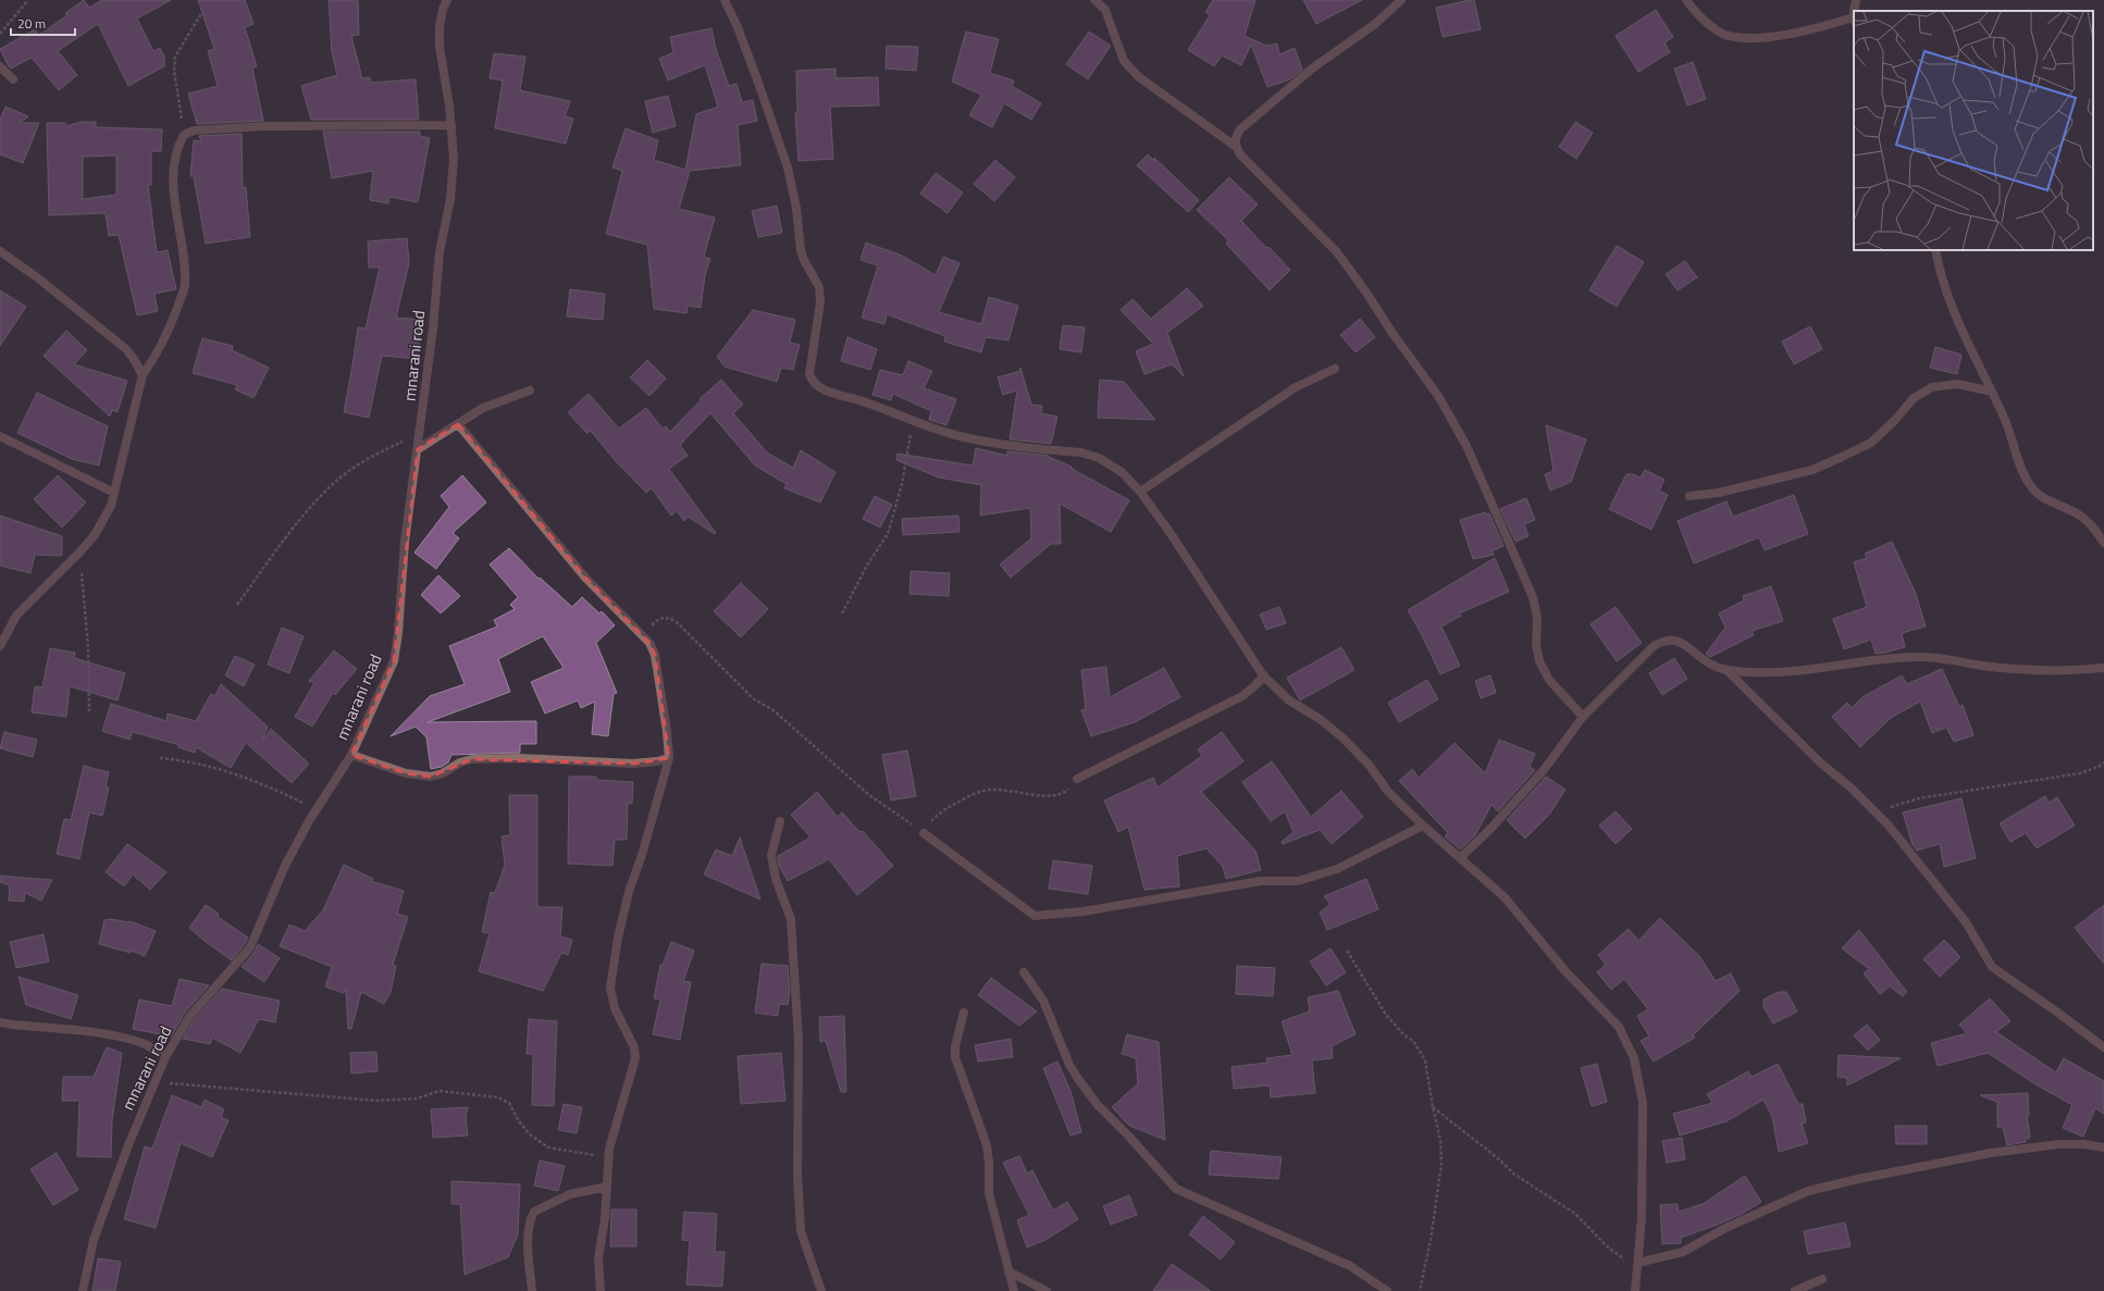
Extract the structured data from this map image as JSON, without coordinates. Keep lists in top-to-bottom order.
{
  "streets": {
    "street": ["mnarani road"]
  },
  "scale_bar": "20 m"
}
